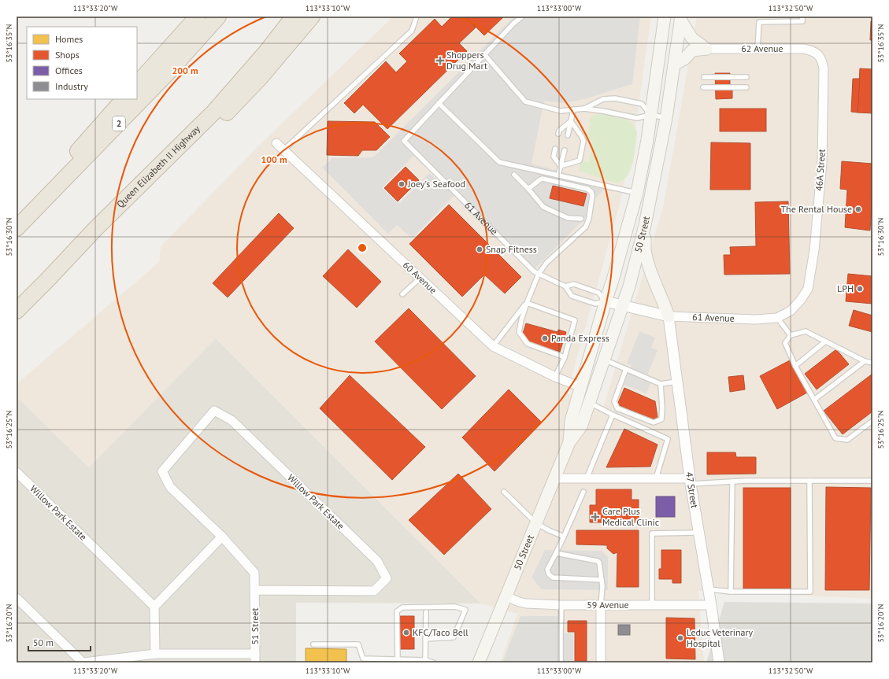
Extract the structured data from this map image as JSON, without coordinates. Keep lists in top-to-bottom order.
{
  "streets": {
    "highway": ["2", "Queen Elizabeth II Highway"],
    "main road": ["50 Street"],
    "street": [
      "62 Avenue",
      "46A Street",
      "61 Avenue",
      "60 Avenue",
      "47 Street",
      "Willow Park Estate",
      "59 Avenue",
      "51 Street"
    ]
  },
  "crossings": [
    ["62 Avenue", "46A Street"],
    ["46A Street", "61 Avenue"],
    ["61 Avenue", "50 Street"],
    ["61 Avenue", "47 Street"],
    ["50 Street", "60 Avenue"],
    ["50 Street", "59 Avenue"],
    ["47 Street", "59 Avenue"],
    ["Willow Park Estate", "51 Street"]
  ],
  "places": {
    "health": ["Shoppers Drug Mart", "Care Plus Medical Clinic"],
    "other": [
      "Joey's Seafood",
      "The Rental House",
      "Snap Fitness",
      "LPH",
      "Panda Express",
      "KFC/Taco Bell",
      "Leduc Veterinary Hospital"
    ]
  },
  "legend": [
    "Homes",
    "Shops",
    "Offices",
    "Industry"
  ],
  "scale_bar": "50 m",
  "coordinates": [
    "113°33'20\"W",
    "113°33'10\"W",
    "113°33'00\"W",
    "113°32'50\"W",
    "53°16'35\"N",
    "53°16'30\"N",
    "53°16'25\"N",
    "53°16'20\"N"
  ],
  "rings": ["200 m", "100 m"]
}
